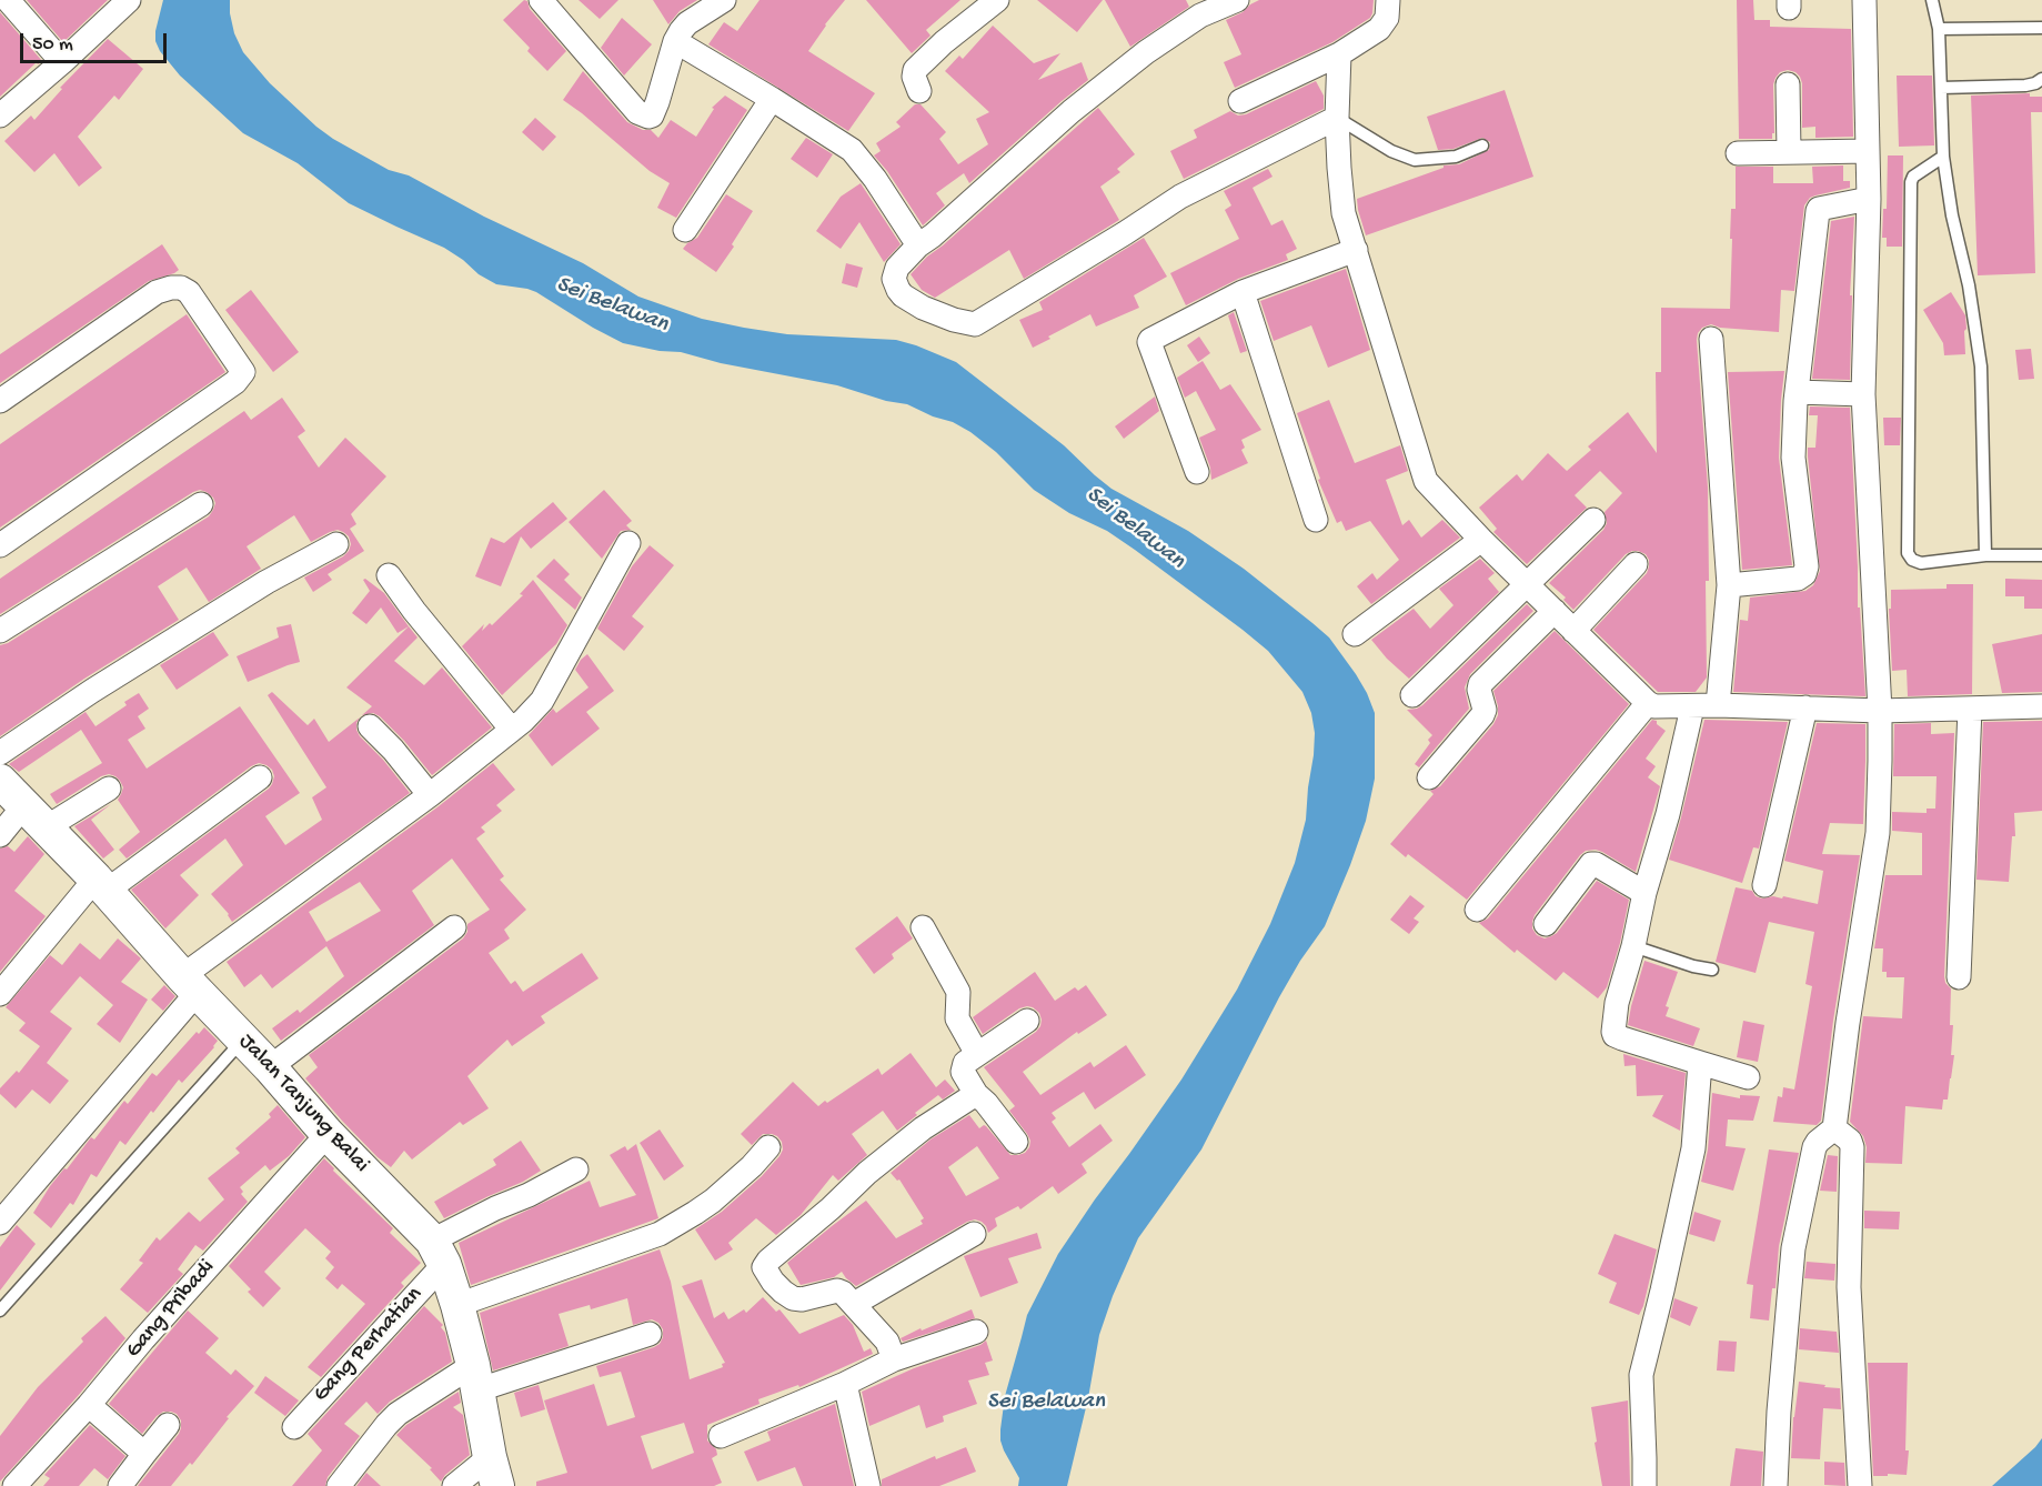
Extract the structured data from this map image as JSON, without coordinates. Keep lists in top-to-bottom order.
{
  "streets": {
    "street": ["Jalan Tanjung Balai", "Gang Pribadi", "Gang Perhatian"]
  },
  "crossings": [
    ["Jalan Tanjung Balai", "Gang Pribadi"],
    ["Jalan Tanjung Balai", "Gang Perhatian"]
  ],
  "water": ["Sei Belawan"],
  "scale_bar": "50 m"
}
